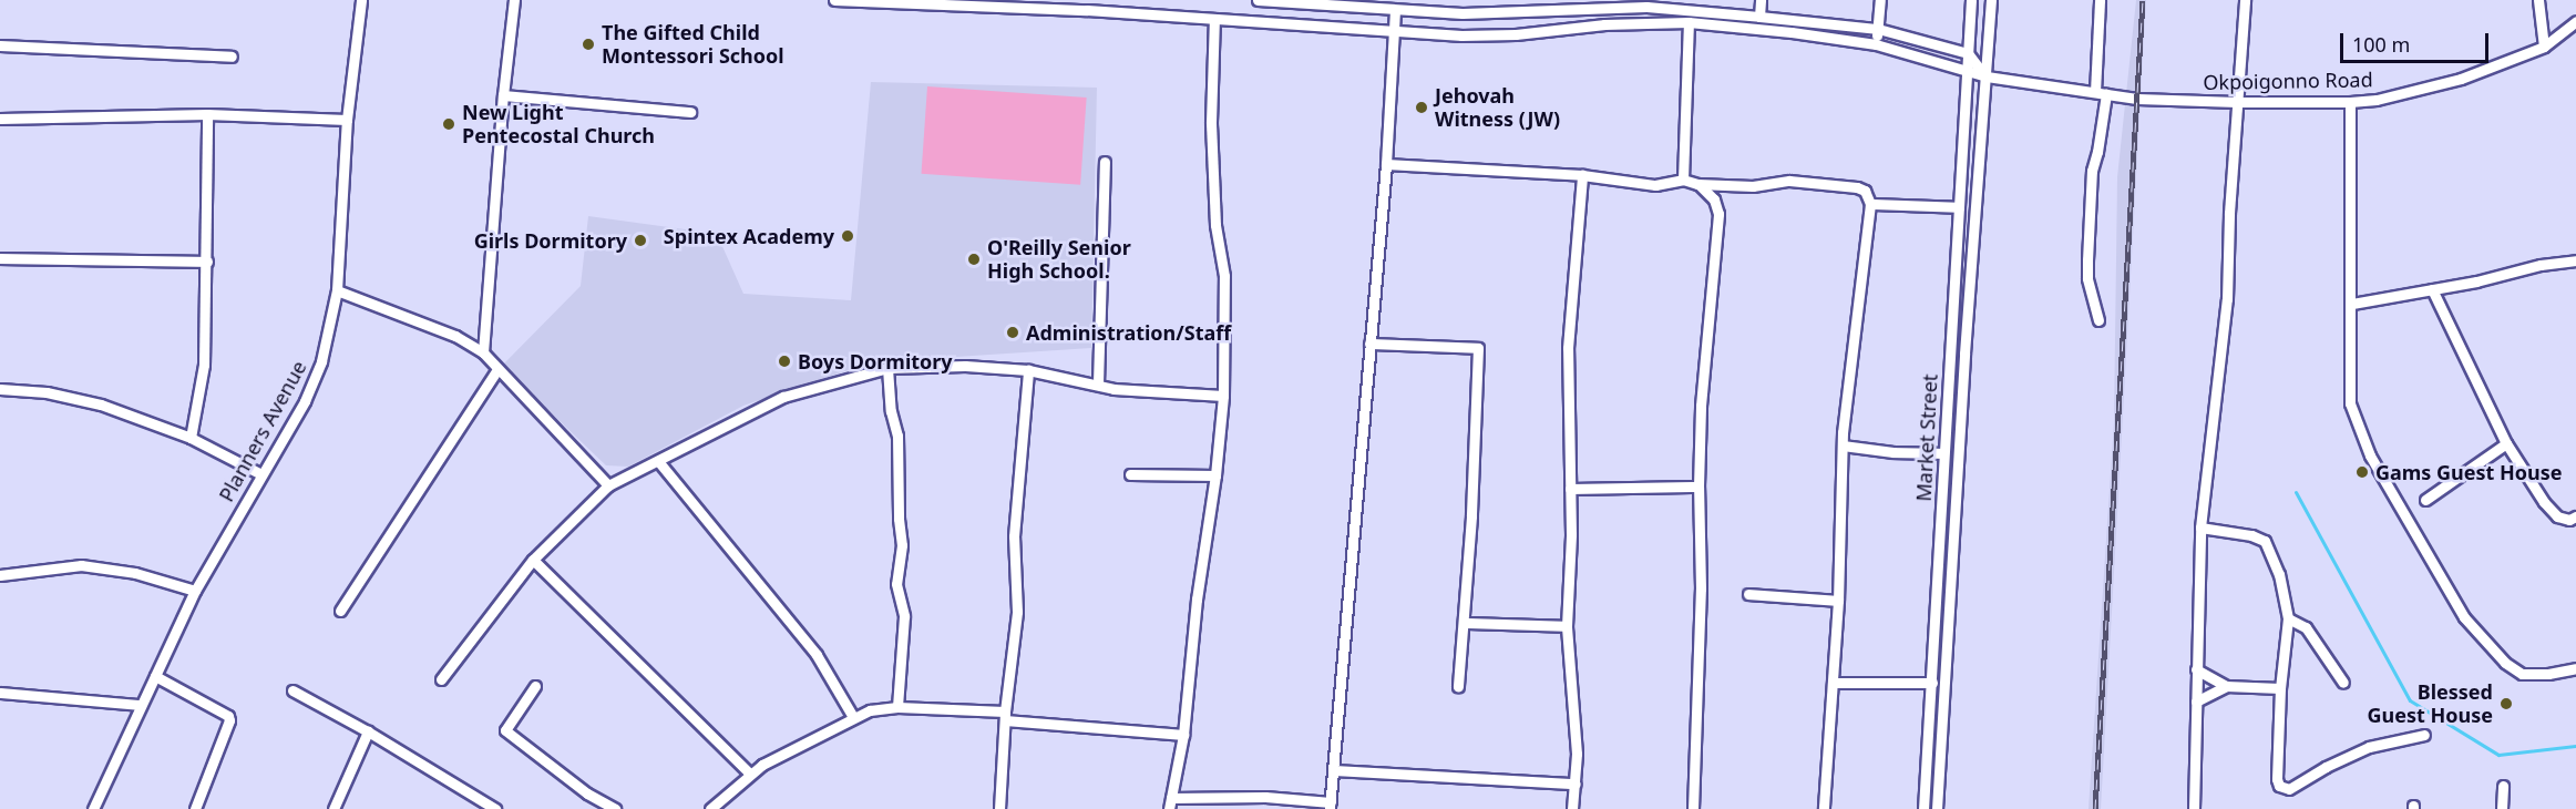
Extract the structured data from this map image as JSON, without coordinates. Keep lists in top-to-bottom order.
{
  "streets": {
    "street": ["Okpoigonno Road", "Planners Avenue", "Market Street"]
  },
  "crossings": [
    ["Okpoigonno Road", "Market Street"]
  ],
  "places": [
    "The Gifted Child Montessori School",
    "Jehovah Witness (JW)",
    "New Light Pentecostal Church",
    "Spintex Academy",
    "Girls Dormitory",
    "O'Reilly Senior High School.",
    "Administration/Staff",
    "Boys Dormitory",
    "Gams Guest House",
    "Blessed Guest House"
  ],
  "scale_bar": "100 m"
}
